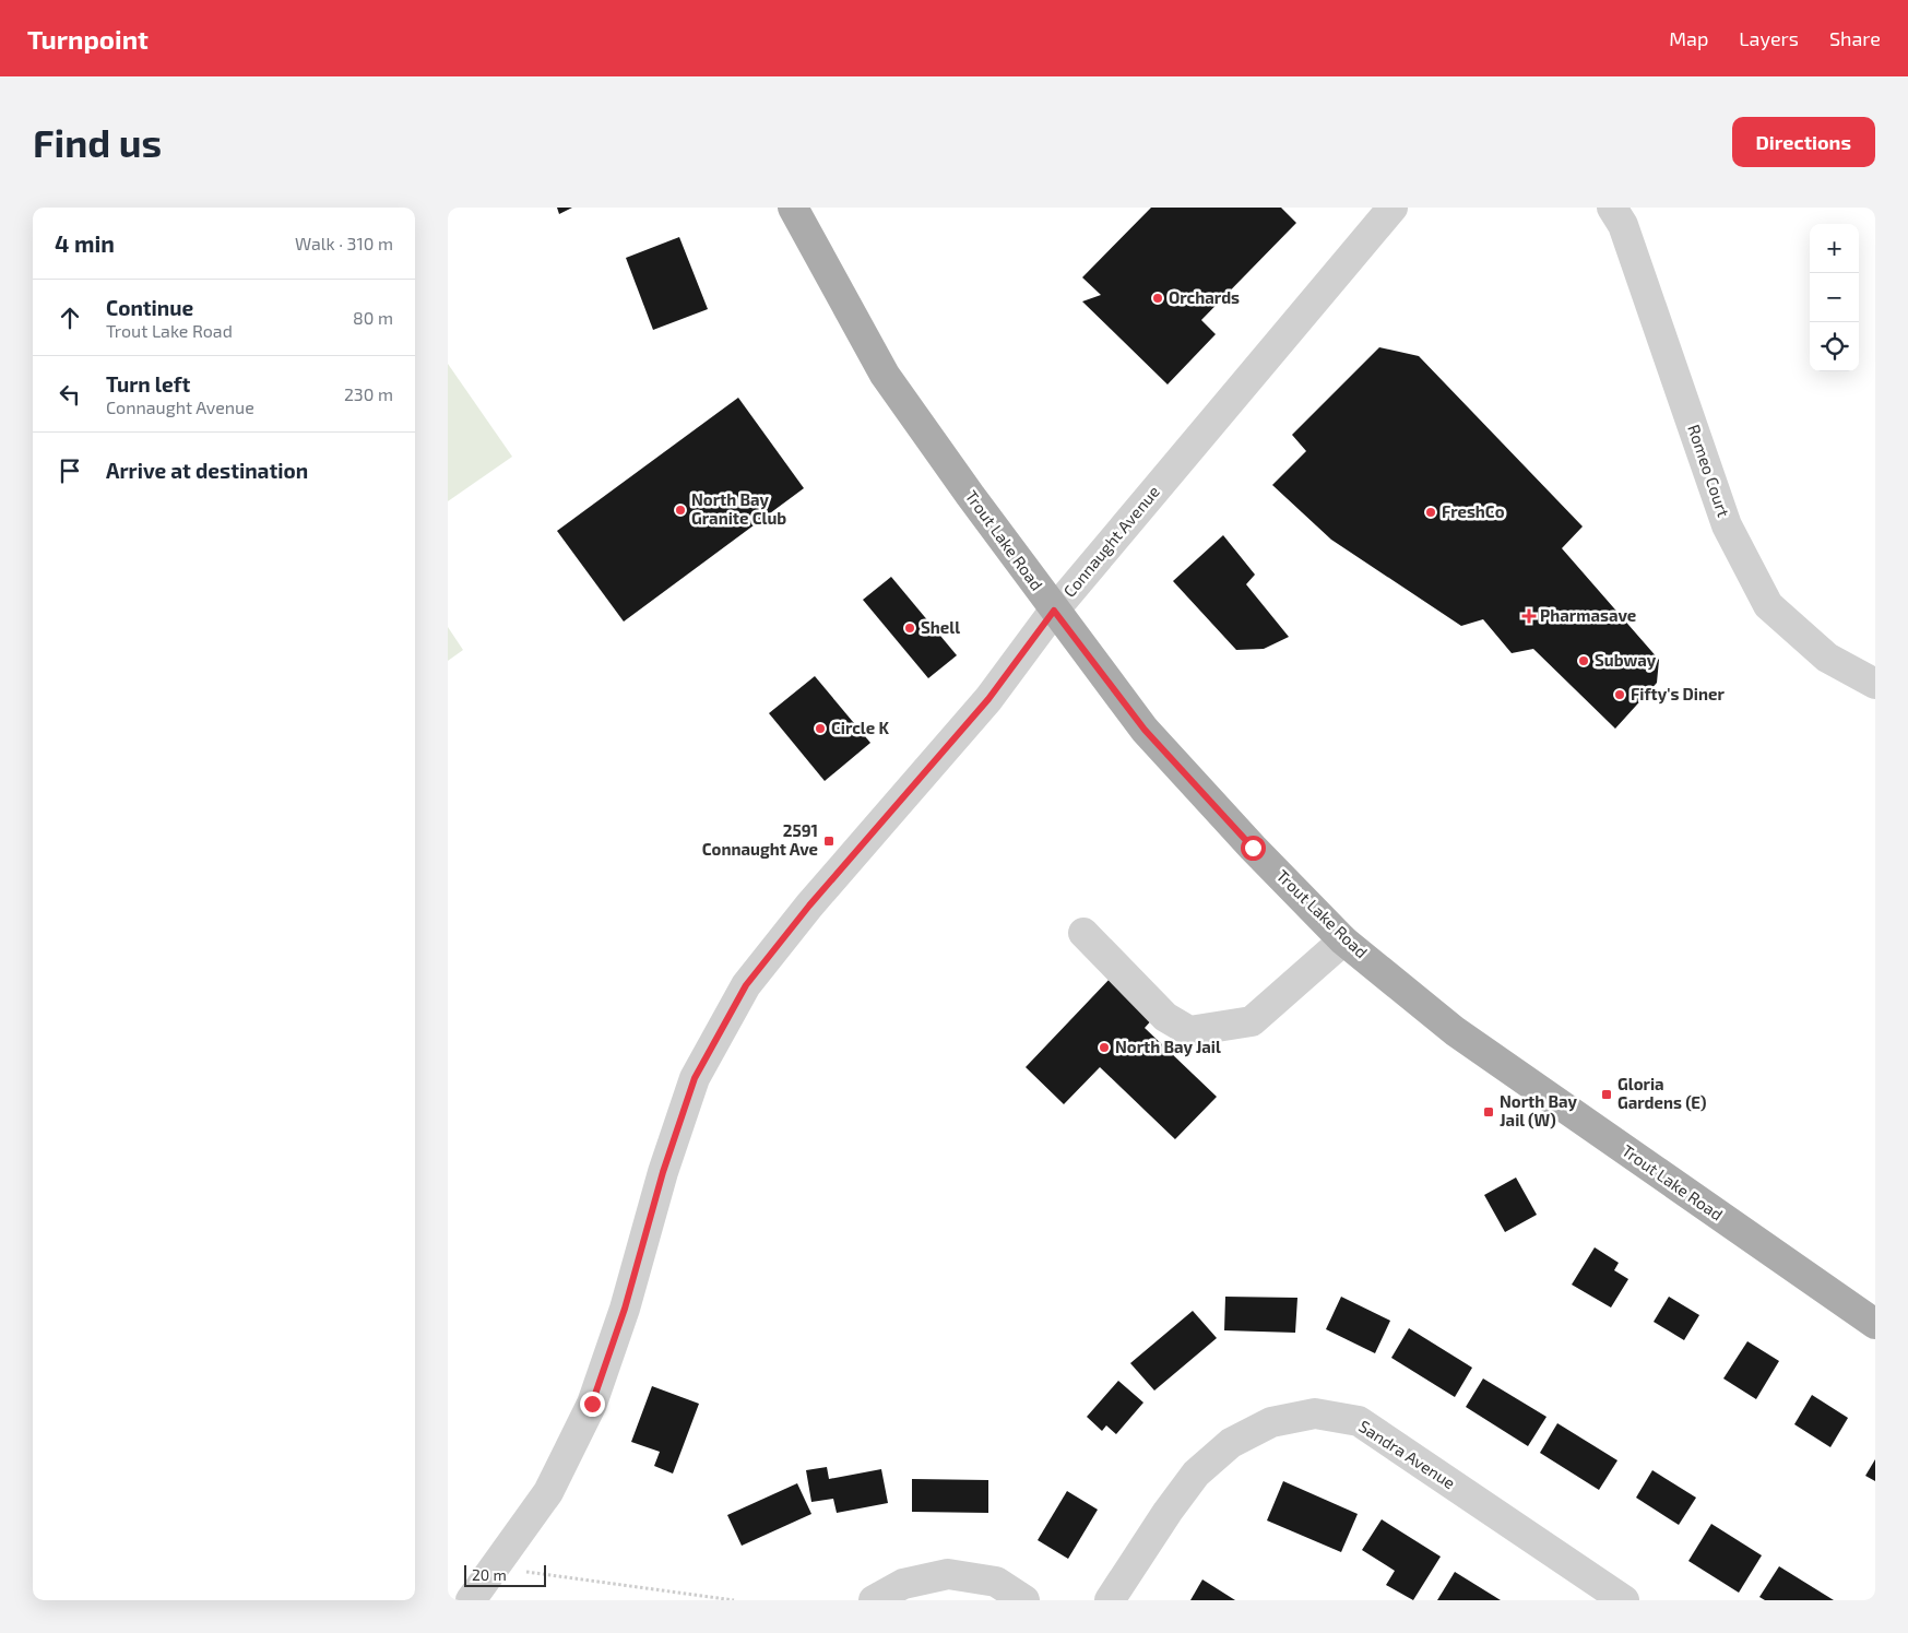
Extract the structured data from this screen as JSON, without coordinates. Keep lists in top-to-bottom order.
{
  "streets": {
    "main road": ["Trout Lake Road"],
    "street": ["Romeo Court", "Connaught Avenue", "Sandra Avenue"]
  },
  "crossings": [
    ["Trout Lake Road", "Connaught Avenue"]
  ],
  "places": {
    "other": [
      "Orchards",
      "North Bay Granite Club",
      "FreshCo",
      "Shell",
      "Subway",
      "Fifty's Diner",
      "Circle K",
      "North Bay Jail"
    ],
    "health": ["Pharmasave"],
    "transit": ["2591 Connaught Ave", "Gloria Gardens (E)", "North Bay Jail (W)"]
  },
  "scale_bar": "20 m",
  "page": {
    "header": "Turnpoint",
    "nav": ["Map", "Layers", "Share"],
    "buttons": "Directions",
    "title": "Find us",
    "heading": ["4 min", "Walk · 310 m"],
    "map_buttons": ["+", "−"],
    "list": [
      ["Continue", "Trout Lake Road", "80 m"],
      ["Turn left", "Connaught Avenue", "230 m"],
      "Arrive at destination"
    ],
    "scale": "20 m"
  }
}
